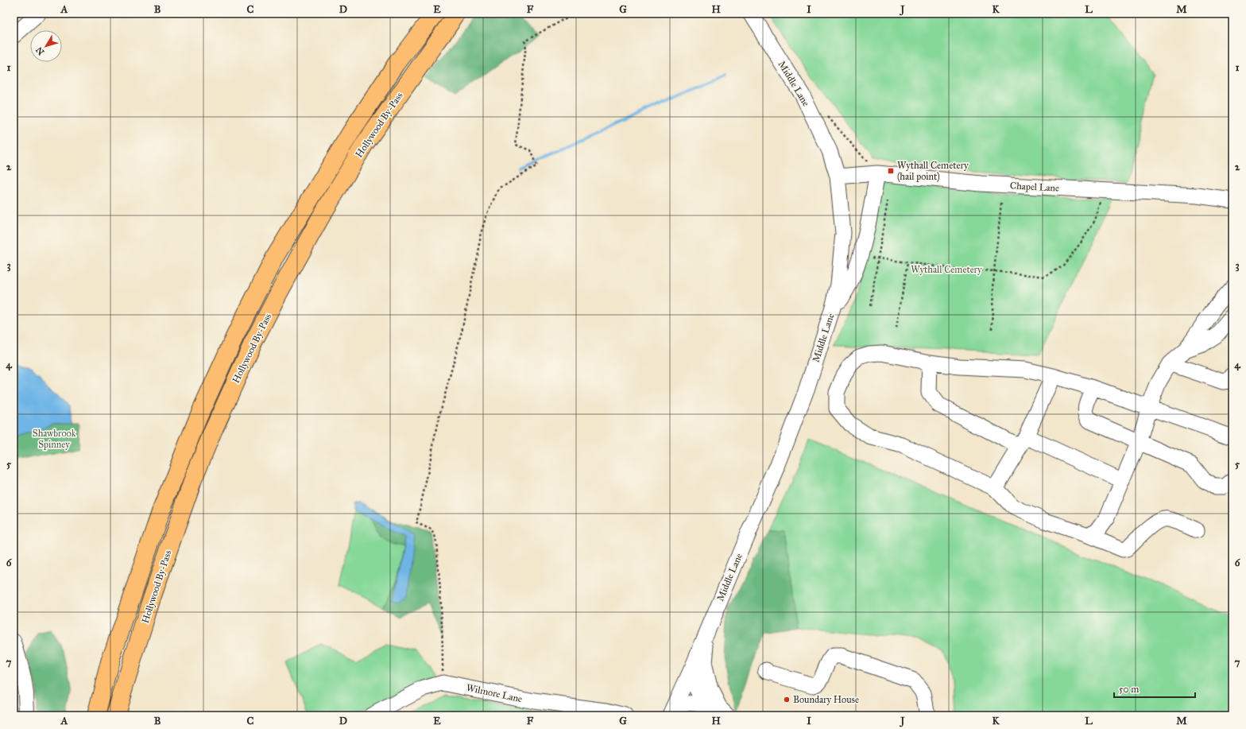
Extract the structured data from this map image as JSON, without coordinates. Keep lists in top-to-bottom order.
{
  "streets": {
    "highway": ["Hollywood By-Pass"],
    "street": ["Middle Lane", "Chapel Lane", "Wilmore Lane"]
  },
  "crossings": [
    ["Middle Lane", "Chapel Lane"]
  ],
  "parks": ["Wythall Cemetery", "Shawbrook Spinney"],
  "places": {
    "transit": ["Wythall Cemetery (hail point)"],
    "other": ["Boundary House"]
  },
  "scale_bar": "50 m",
  "north": "bottom left",
  "grid": {
    "columns": [
      "A",
      "B",
      "C",
      "D",
      "E",
      "F",
      "G",
      "H",
      "I",
      "J",
      "K",
      "L",
      "M"
    ],
    "rows": [
      "1",
      "2",
      "3",
      "4",
      "5",
      "6",
      "7"
    ]
  }
}
